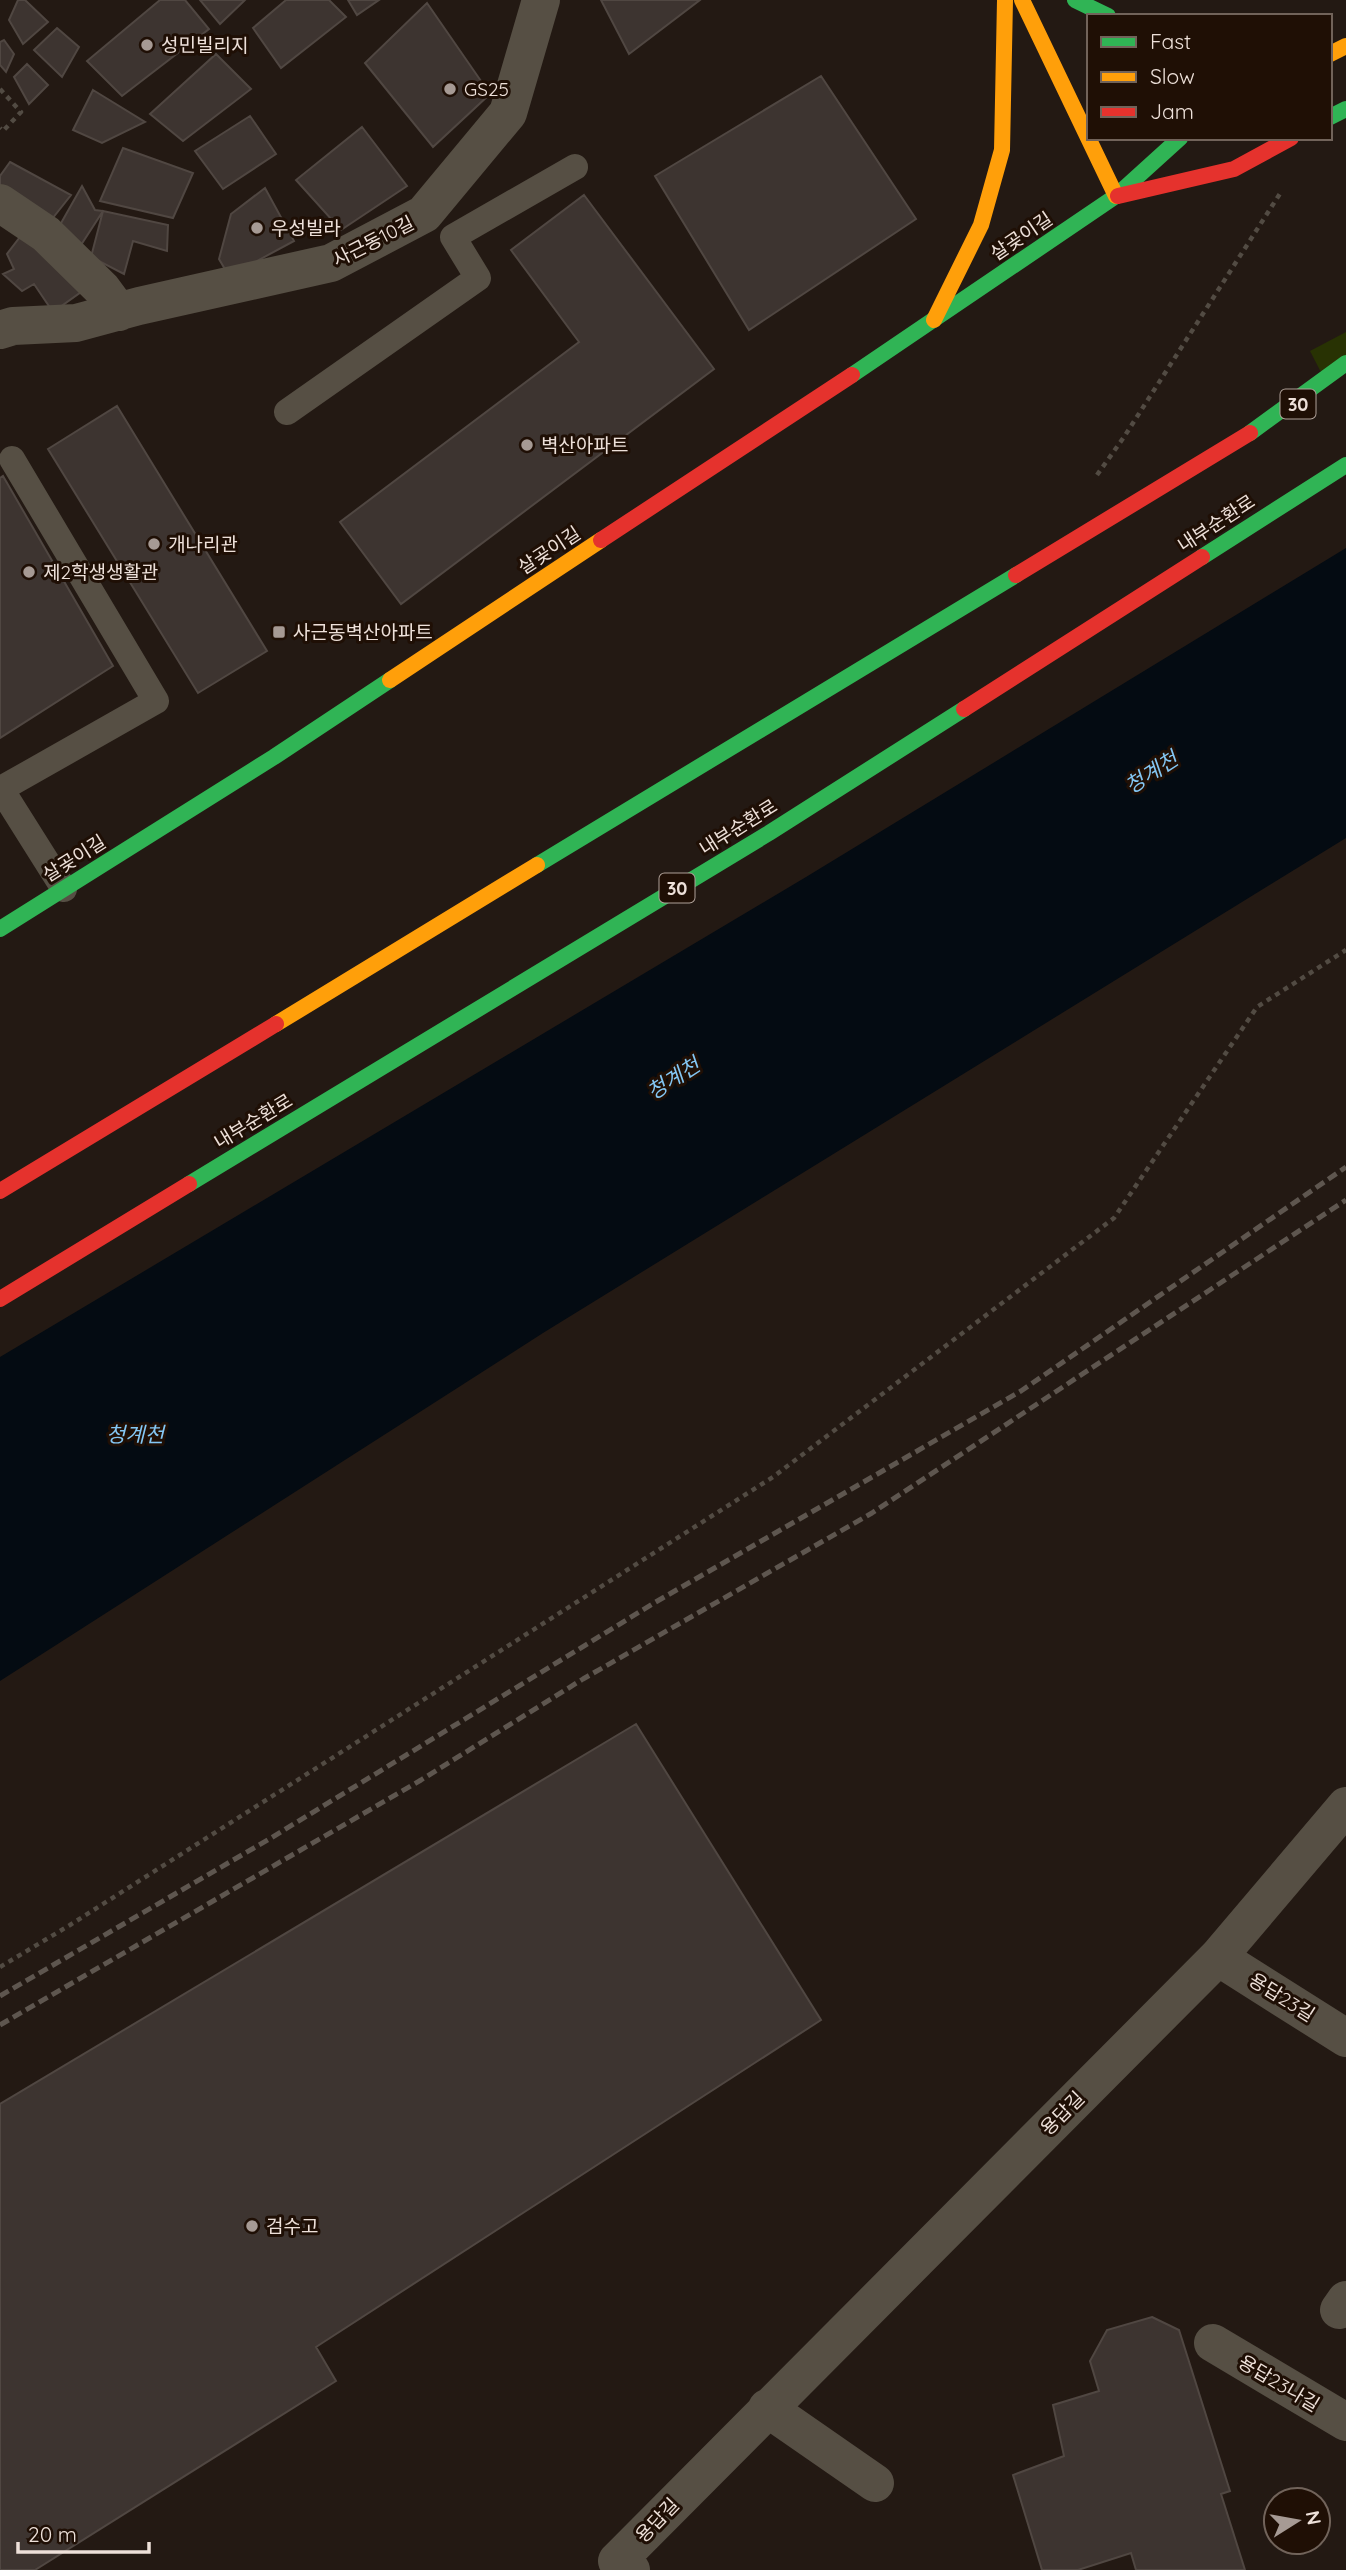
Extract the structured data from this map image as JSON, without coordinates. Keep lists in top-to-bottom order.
{
  "streets": {
    "main road": ["살곶이길", "30", "내부순환로"],
    "street": [
      "사근동10길",
      "용답23길",
      "용답길",
      "용답23나길"
    ]
  },
  "crossings": [
    ["용답23길", "용답길"]
  ],
  "water": ["청계천"],
  "places": {
    "other": [
      "성민빌리지",
      "GS25",
      "우성빌라",
      "벽산아파트",
      "개나리관",
      "제2학생생활관",
      "검수고"
    ],
    "transit": ["사근동벽산아파트"]
  },
  "legend": ["Fast", "Slow", "Jam"],
  "scale_bar": "20 m",
  "north": "right"
}
